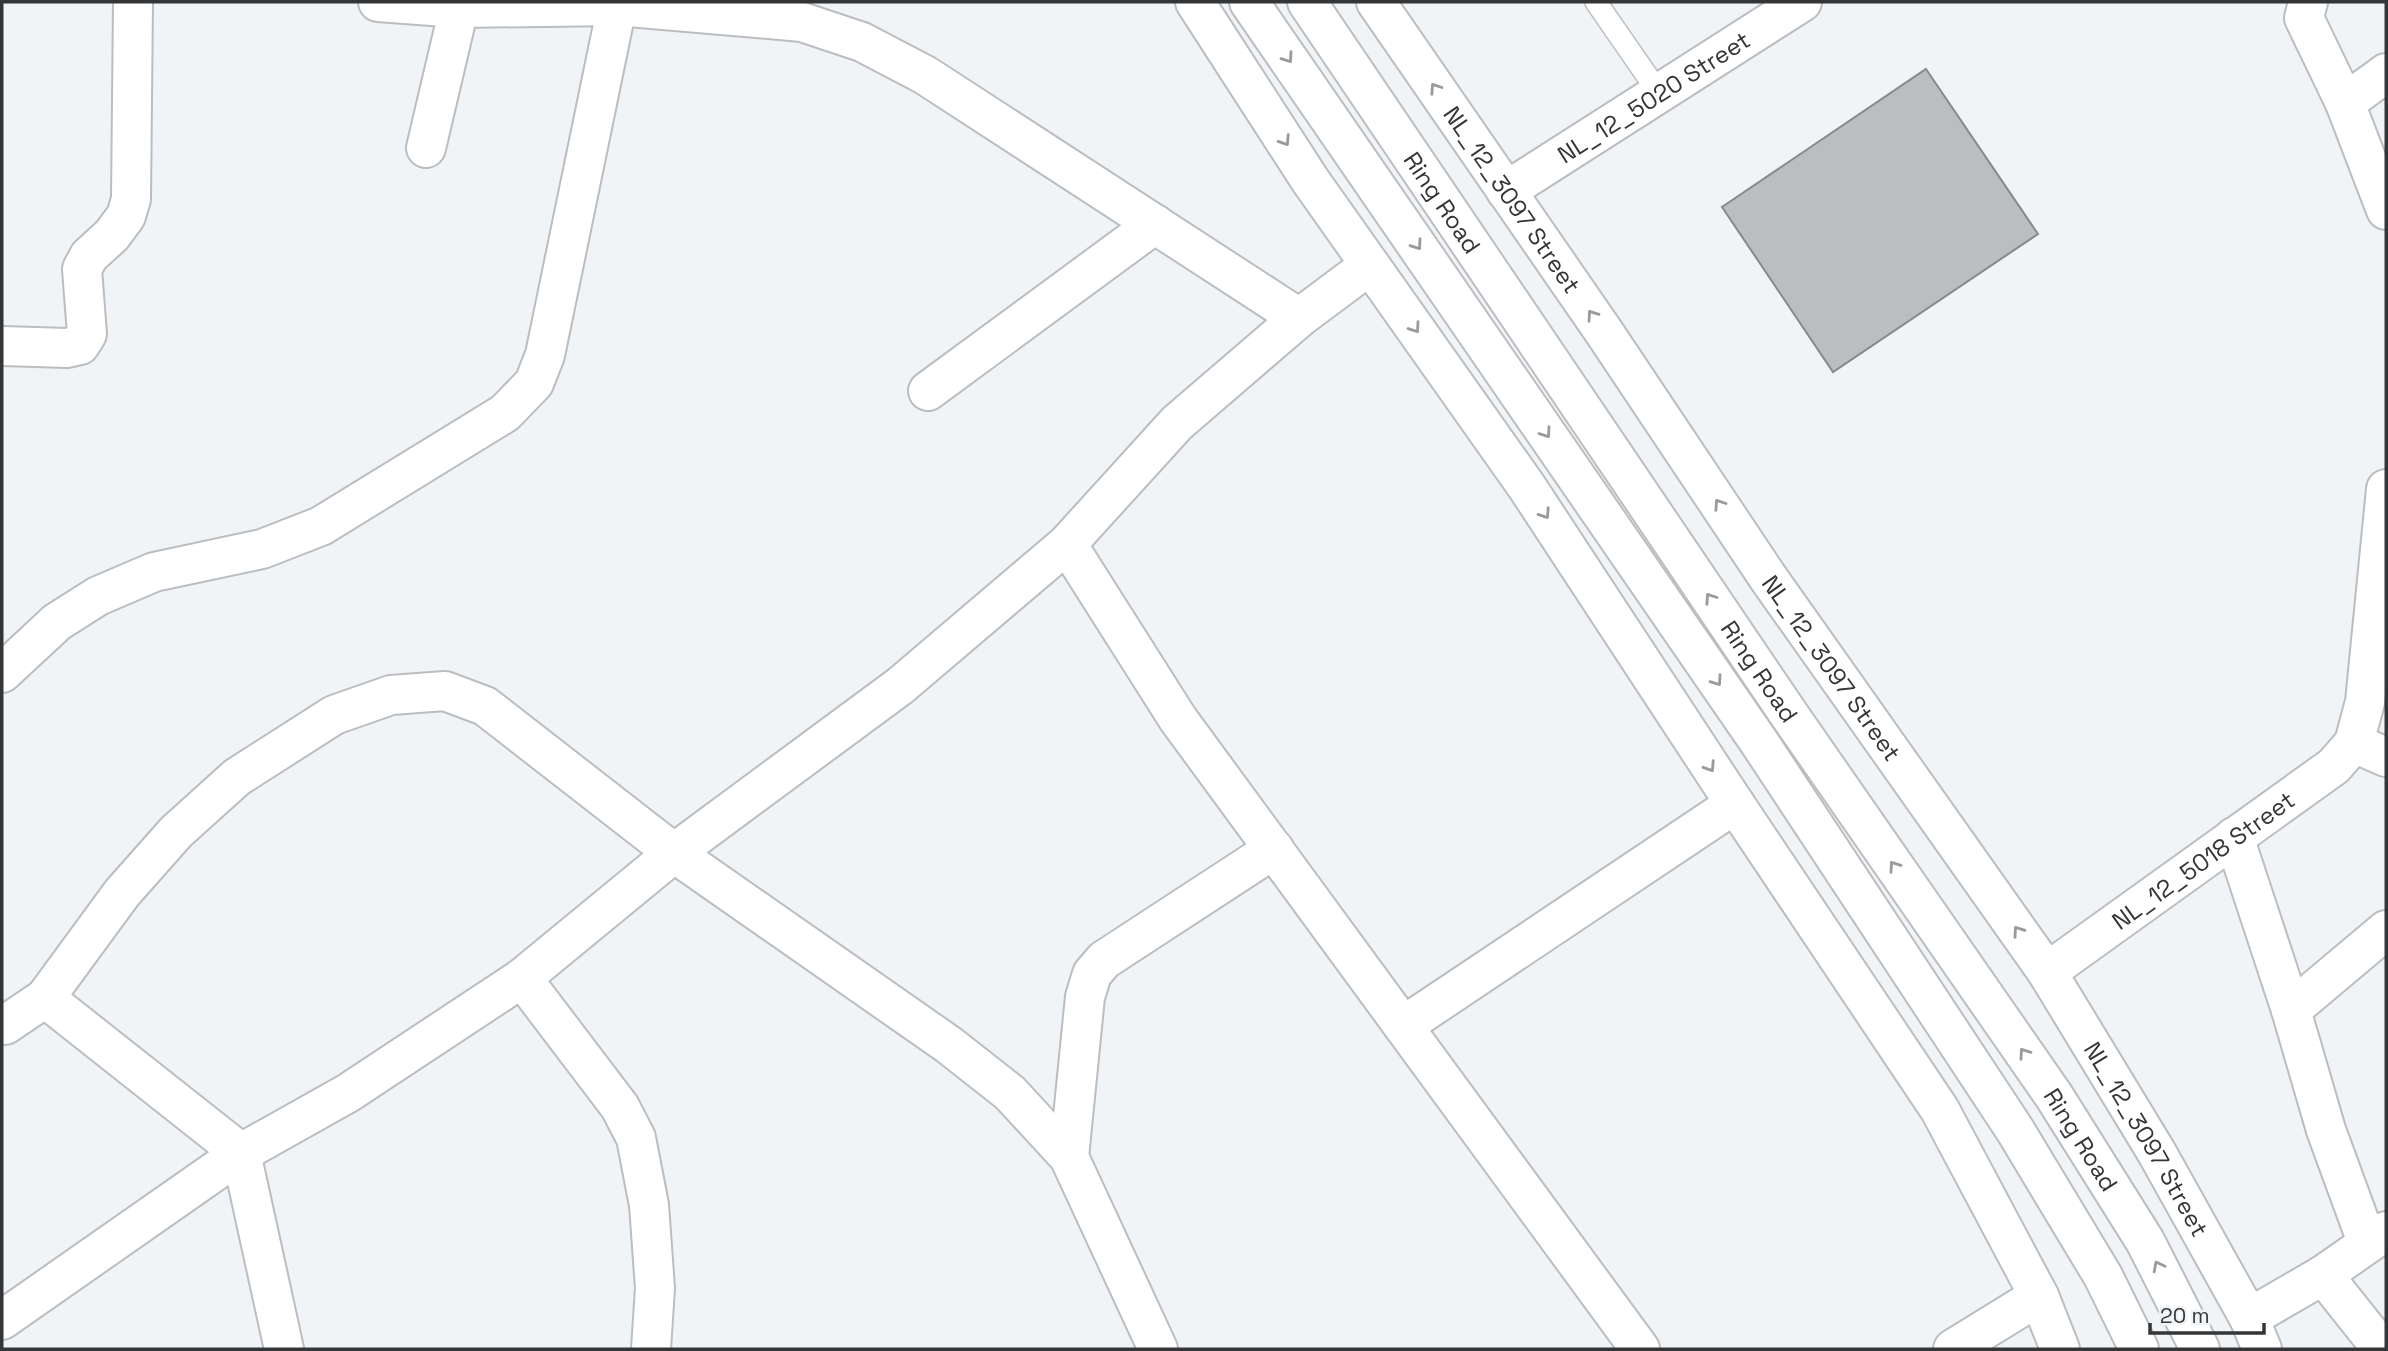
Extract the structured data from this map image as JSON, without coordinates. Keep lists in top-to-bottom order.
{
  "streets": {
    "main road": [
      "NL_12_5020 Street",
      "NL_12_3097 Street",
      "Ring Road",
      "NL_12_5018 Street"
    ]
  },
  "crossings": [
    ["NL_12_5020 Street", "NL_12_3097 Street"],
    ["NL_12_3097 Street", "NL_12_5018 Street"]
  ],
  "scale_bar": "20 m"
}
